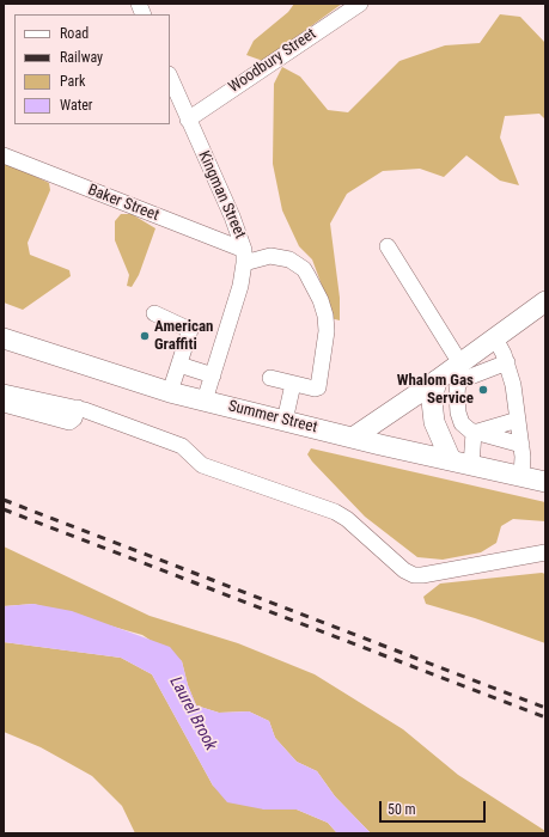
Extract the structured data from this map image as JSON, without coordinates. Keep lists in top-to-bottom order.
{
  "streets": {
    "main road": ["Summer Street"],
    "street": ["Woodbury Street", "Kingman Street", "Baker Street"]
  },
  "crossings": [
    ["Woodbury Street", "Kingman Street"],
    ["Kingman Street", "Baker Street"],
    ["Kingman Street", "Summer Street"]
  ],
  "water": ["Laurel Brook"],
  "places": ["American Graffiti", "Whalom Gas Service"],
  "legend": [
    "Road",
    "Railway",
    "Park",
    "Water"
  ],
  "scale_bar": "50 m"
}
